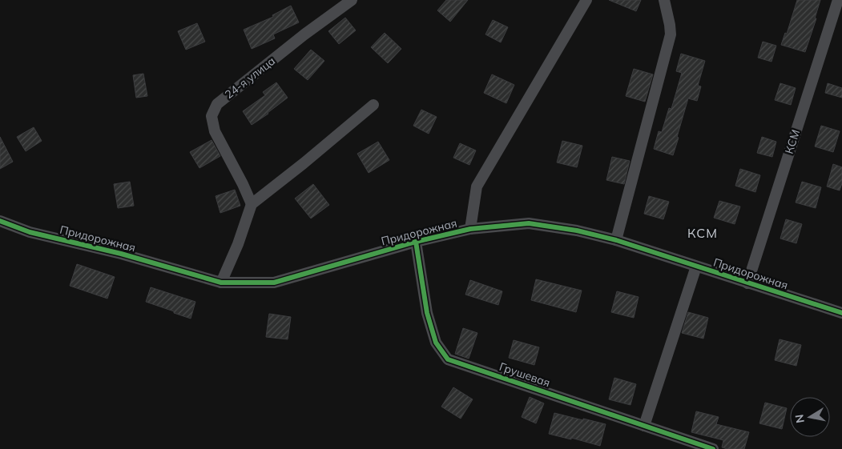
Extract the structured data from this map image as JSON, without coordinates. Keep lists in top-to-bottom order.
{
  "streets": {
    "street": [
      "24-я улица",
      "КСМ",
      "Придорожная",
      "Грушевая"
    ]
  },
  "crossings": [
    ["КСМ", "Придорожная"],
    ["Придорожная", "Грушевая"]
  ],
  "districts": ["КСМ"],
  "north": "left"
}
